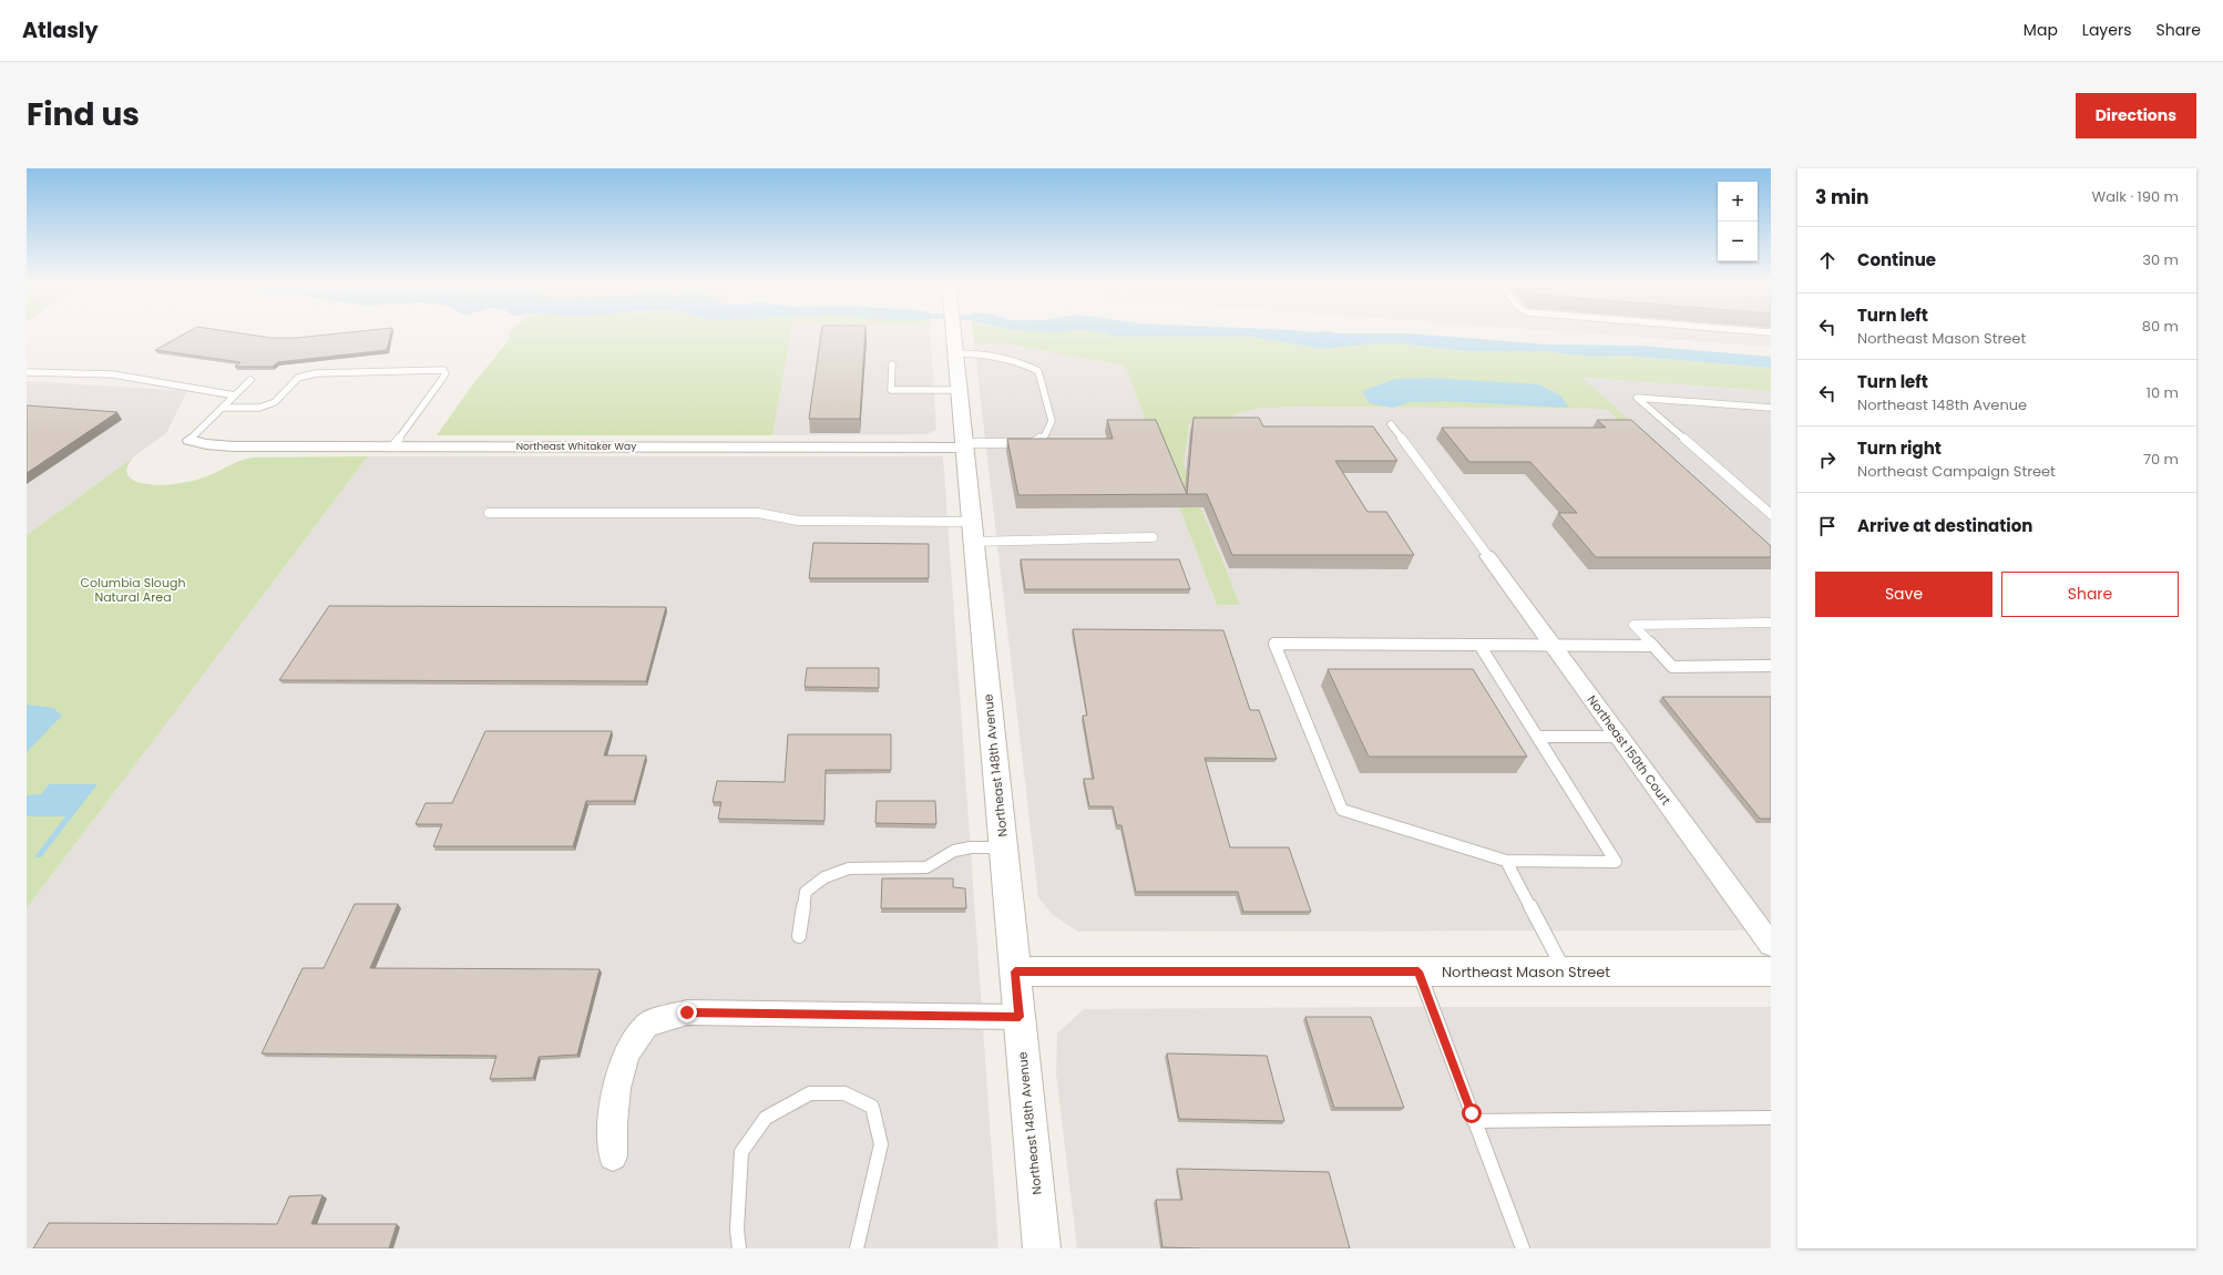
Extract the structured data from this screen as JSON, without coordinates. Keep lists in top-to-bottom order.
{
  "streets": {
    "street": [
      "Northeast Whitaker Way",
      "Northeast 150th Court",
      "Northeast 148th Avenue",
      "Northeast Mason Street"
    ]
  },
  "crossings": [
    ["Northeast Whitaker Way", "Northeast 148th Avenue"],
    ["Northeast 148th Avenue", "Northeast Mason Street"]
  ],
  "parks": ["Columbia Slough Natural Area"],
  "page": {
    "header": "Atlasly",
    "nav": ["Map", "Layers", "Share"],
    "title": "Find us",
    "buttons": [
      "Directions",
      ["Save", "Share"]
    ],
    "heading": ["3 min", "Walk · 190 m"],
    "map_buttons": ["+", "−"],
    "list": [
      ["Continue", "30 m"],
      ["Turn left", "Northeast Mason Street", "80 m"],
      ["Turn left", "Northeast 148th Avenue", "10 m"],
      ["Turn right", "Northeast Campaign Street", "70 m"],
      "Arrive at destination"
    ]
  }
}
